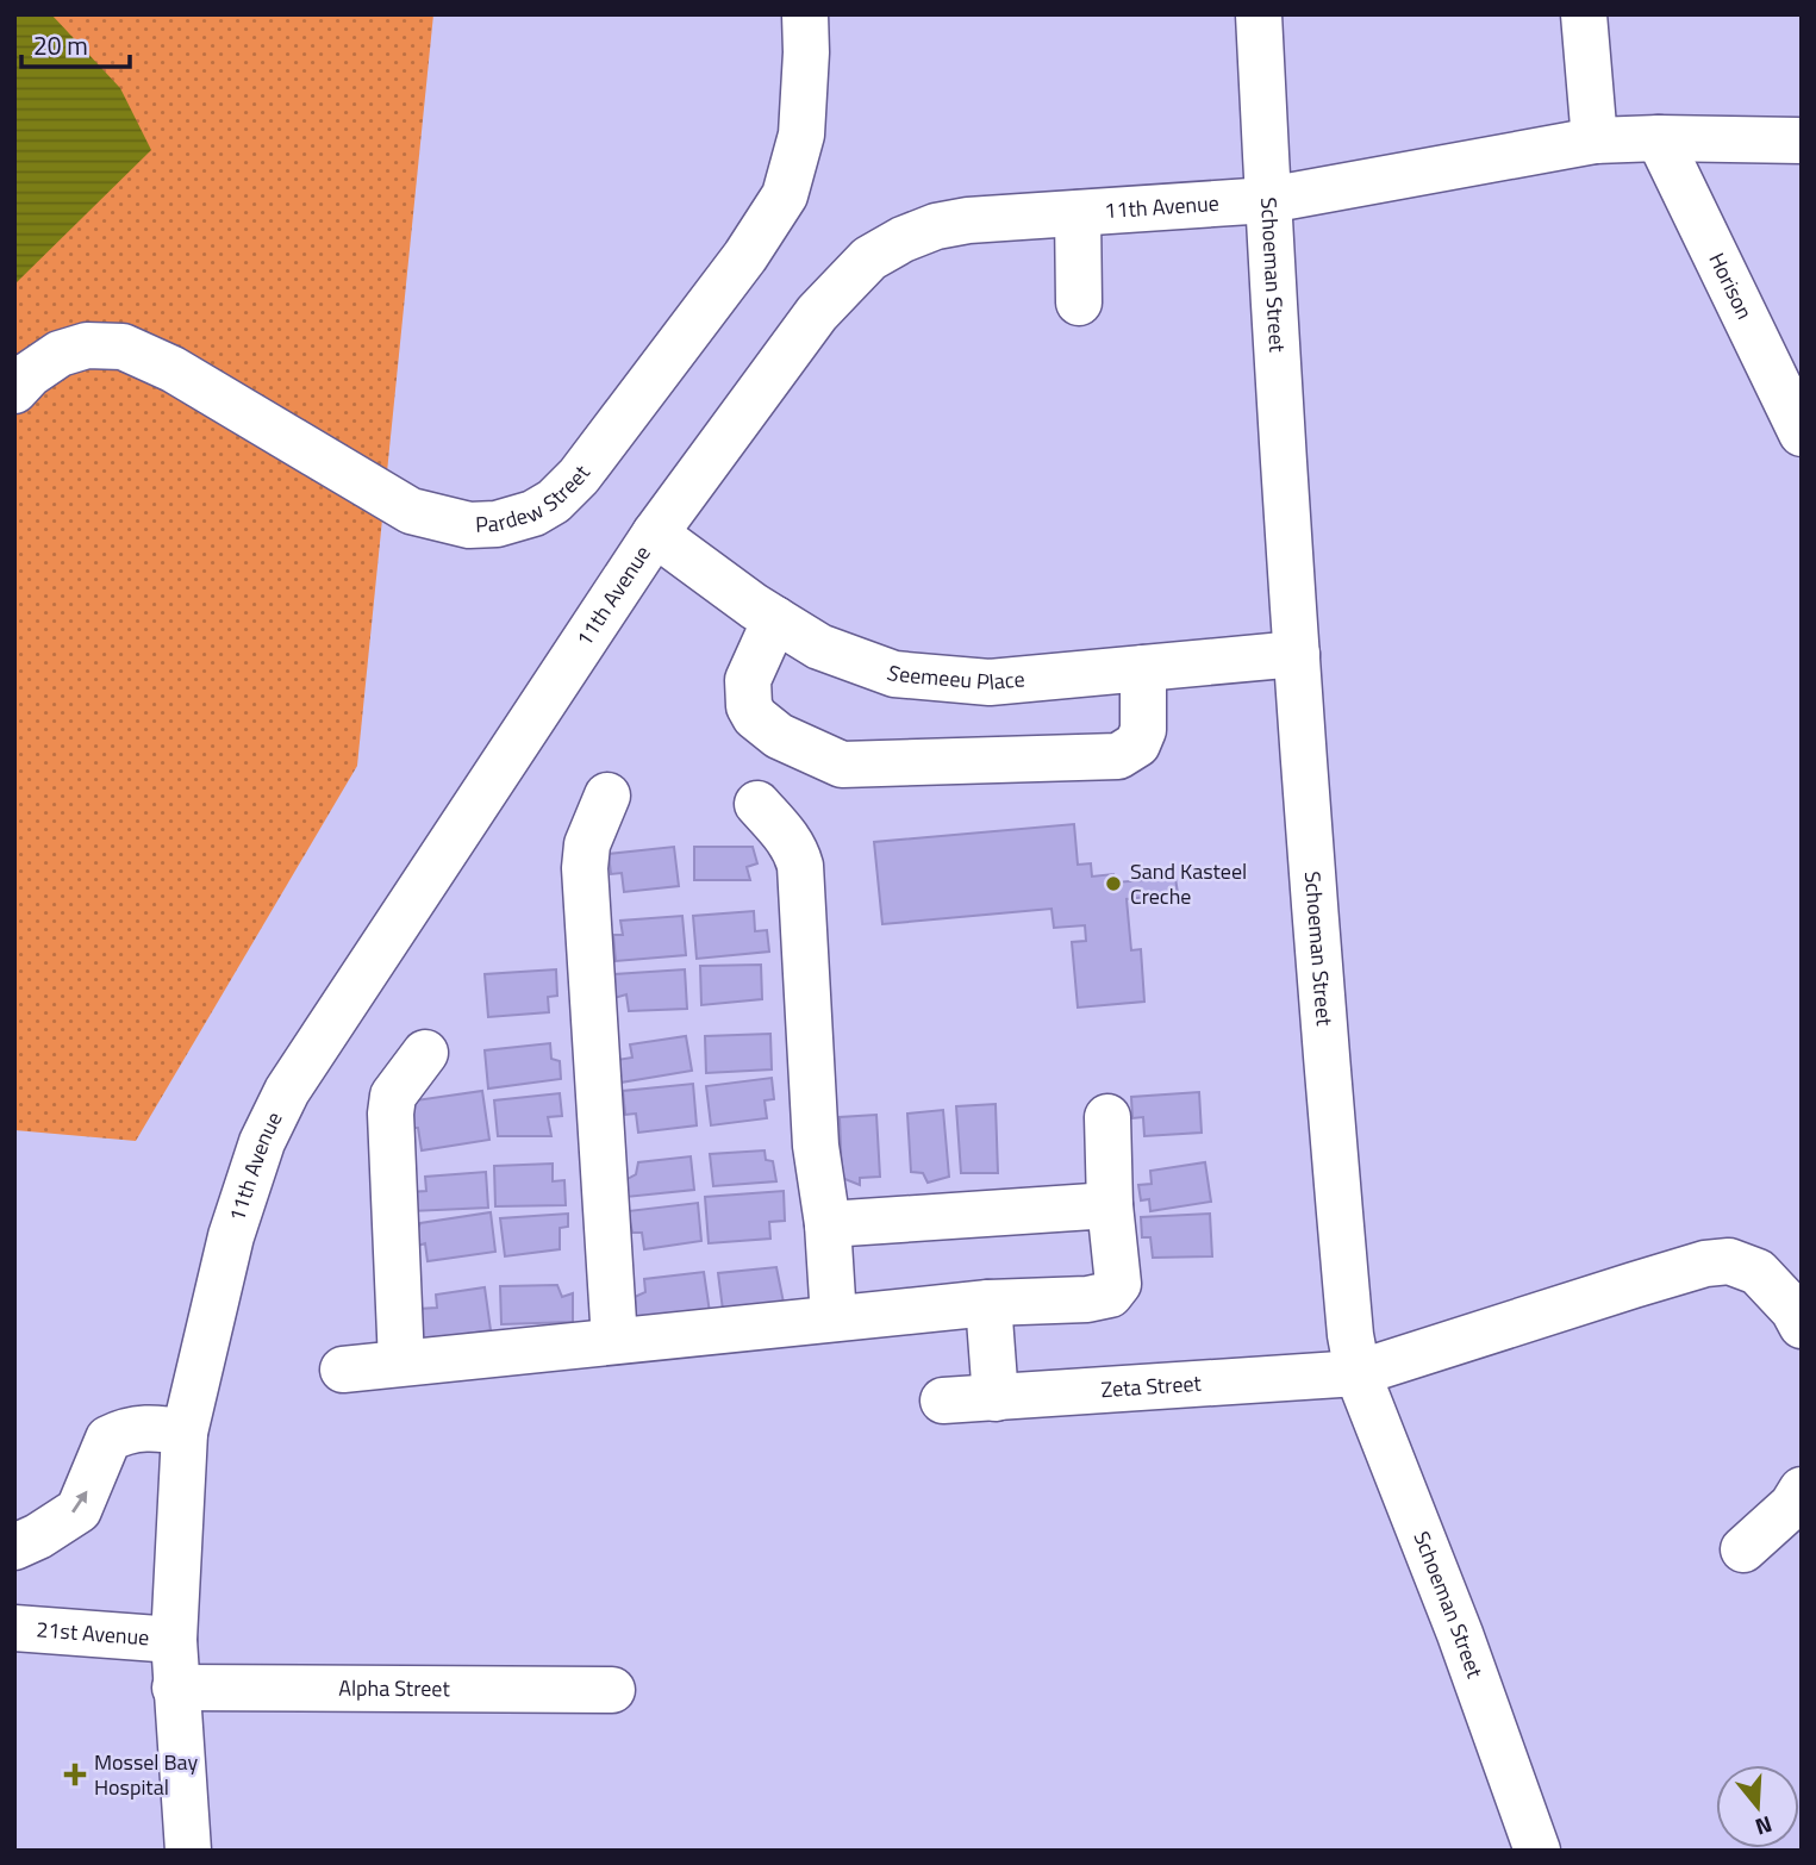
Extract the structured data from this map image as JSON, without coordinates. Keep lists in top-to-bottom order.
{
  "streets": {
    "street": [
      "11th Avenue",
      "Schoeman Street",
      "Horison",
      "Pardew Street",
      "Seemeeu Place",
      "Zeta Street",
      "21st Avenue",
      "Alpha Street"
    ]
  },
  "crossings": [
    ["11th Avenue", "Schoeman Street"],
    ["11th Avenue", "Horison"],
    ["11th Avenue", "Seemeeu Place"],
    ["11th Avenue", "21st Avenue"],
    ["11th Avenue", "Alpha Street"],
    ["Schoeman Street", "Seemeeu Place"],
    ["Schoeman Street", "Zeta Street"]
  ],
  "places": {
    "other": ["Sand Kasteel Creche"],
    "health": ["Mossel Bay Hospital"]
  },
  "scale_bar": "20 m",
  "north": "bottom"
}
